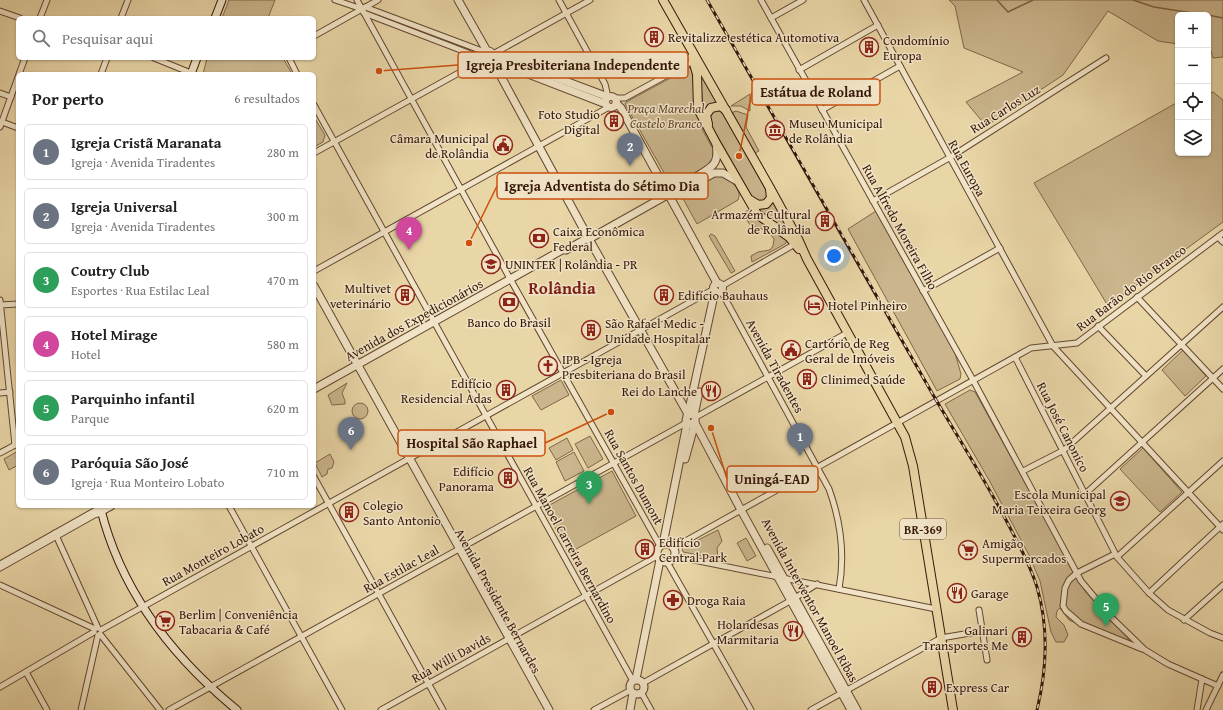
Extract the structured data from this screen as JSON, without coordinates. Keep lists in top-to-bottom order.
{
  "streets": {
    "main road": ["BR-369"],
    "street": [
      "Rua Carlos Luz",
      "Rua Europa",
      "Rua Alfredo Moreira Filho",
      "Rua Barão do Rio Branco",
      "Avenida dos Expedicionários",
      "Avenida Tiradentes",
      "Rua José Canonico",
      "Rua Santos Dumont",
      "Rua Manoel Carreira Bernardino",
      "Rua Monteiro Lobato",
      "Rua Estilac Leal",
      "Avenida Interventor Manoel Ribas",
      "Avenida Presidente Bernardes",
      "Rua Willi Davids"
    ]
  },
  "crossings": [
    ["Rua Carlos Luz", "Rua Europa"],
    ["Rua Carlos Luz", "Rua Alfredo Moreira Filho"],
    ["Rua Europa", "Rua Barão do Rio Branco"],
    ["Rua Alfredo Moreira Filho", "Rua Barão do Rio Branco"],
    ["Rua Barão do Rio Branco", "Rua José Canonico"],
    ["Rua Barão do Rio Branco", "BR-369"],
    ["Avenida dos Expedicionários", "Avenida Tiradentes"],
    ["Avenida dos Expedicionários", "Rua Santos Dumont"],
    ["Avenida dos Expedicionários", "BR-369"],
    ["Avenida dos Expedicionários", "Rua Manoel Carreira Bernardino"],
    ["Avenida dos Expedicionários", "Avenida Interventor Manoel Ribas"],
    ["Avenida dos Expedicionários", "Avenida Presidente Bernardes"],
    ["Avenida Tiradentes", "Rua Monteiro Lobato"],
    ["Avenida Tiradentes", "Rua Estilac Leal"],
    ["Rua Santos Dumont", "Rua Monteiro Lobato"],
    ["Rua Santos Dumont", "Rua Estilac Leal"],
    ["BR-369", "Rua Monteiro Lobato"],
    ["BR-369", "Rua Estilac Leal"],
    ["Rua Manoel Carreira Bernardino", "Rua Monteiro Lobato"],
    ["Rua Manoel Carreira Bernardino", "Rua Estilac Leal"],
    ["Rua Manoel Carreira Bernardino", "Rua Willi Davids"],
    ["Rua Monteiro Lobato", "Avenida Interventor Manoel Ribas"],
    ["Rua Monteiro Lobato", "Avenida Presidente Bernardes"],
    ["Rua Estilac Leal", "Avenida Interventor Manoel Ribas"],
    ["Rua Estilac Leal", "Avenida Presidente Bernardes"],
    ["Avenida Presidente Bernardes", "Rua Willi Davids"]
  ],
  "districts": ["Rolândia"],
  "parks": ["Praça Marechal Castelo Branco"],
  "places": {
    "building": [
      "Revitalizze estética Automotiva",
      "Condomínio Europa",
      "Foto Studio Digital",
      "Armazém Cultural de Rolândia",
      "Multivet veterinário",
      "Edifício Bauhaus",
      "São Rafael Medic - Unidade Hospitalar",
      "Clinimed Saúde",
      "Edifício Residencial Adas",
      "Edifício Panorama",
      "Colegio Santo Antonio",
      "Edifício Central Park",
      "Galinari Transportes Me",
      "Express Car"
    ],
    "other": [
      "Igreja Presbiteriana Independente",
      "Estátua de Roland",
      "Igreja Adventista do Sétimo Dia",
      "Hospital São Raphael",
      "Uningá-EAD"
    ],
    "museum": ["Museu Municipal de Rolândia"],
    "public building": ["Câmara Municipal de Rolândia", "Cartório de Reg Geral de Imóveis"],
    "bank": ["Caixa Econômica Federal", "Banco do Brasil"],
    "school or university": ["UNINTER | Rolândia - PR", "Escola Municipal Maria Teixeira Georg"],
    "hotel": ["Hotel Pinheiro"],
    "church": ["IPB - Igreja Presbiteriana do Brasil"],
    "restaurant": ["Rei do Lanche", "Garage", "Holandesas Marmitaria"],
    "supermarket": ["Amigão Supermercados", "Berlim | Conveniência Tabacaria & Café"],
    "pharmacy": ["Droga Raia"]
  },
  "page": {
    "map_buttons": ["+", "−"],
    "search": "Pesquisar aqui",
    "heading": ["Por perto", "6 resultados"],
    "list": [
      {
        "mark": "1",
        "name": "Igreja Cristã Maranata",
        "note": "Igreja · Avenida Tiradentes",
        "value": "280 m"
      },
      {
        "mark": "2",
        "name": "Igreja Universal",
        "note": "Igreja · Avenida Tiradentes",
        "value": "300 m"
      },
      {
        "mark": "3",
        "name": "Coutry Club",
        "note": "Esportes · Rua Estilac Leal",
        "value": "470 m"
      },
      {
        "mark": "4",
        "name": "Hotel Mirage",
        "note": "Hotel",
        "value": "580 m"
      },
      {
        "mark": "5",
        "name": "Parquinho infantil",
        "note": "Parque",
        "value": "620 m"
      },
      {
        "mark": "6",
        "name": "Paróquia São José",
        "note": "Igreja · Rua Monteiro Lobato",
        "value": "710 m"
      }
    ],
    "pins": [
      "2",
      "4",
      "6",
      "1",
      "3",
      "5"
    ]
  }
}
